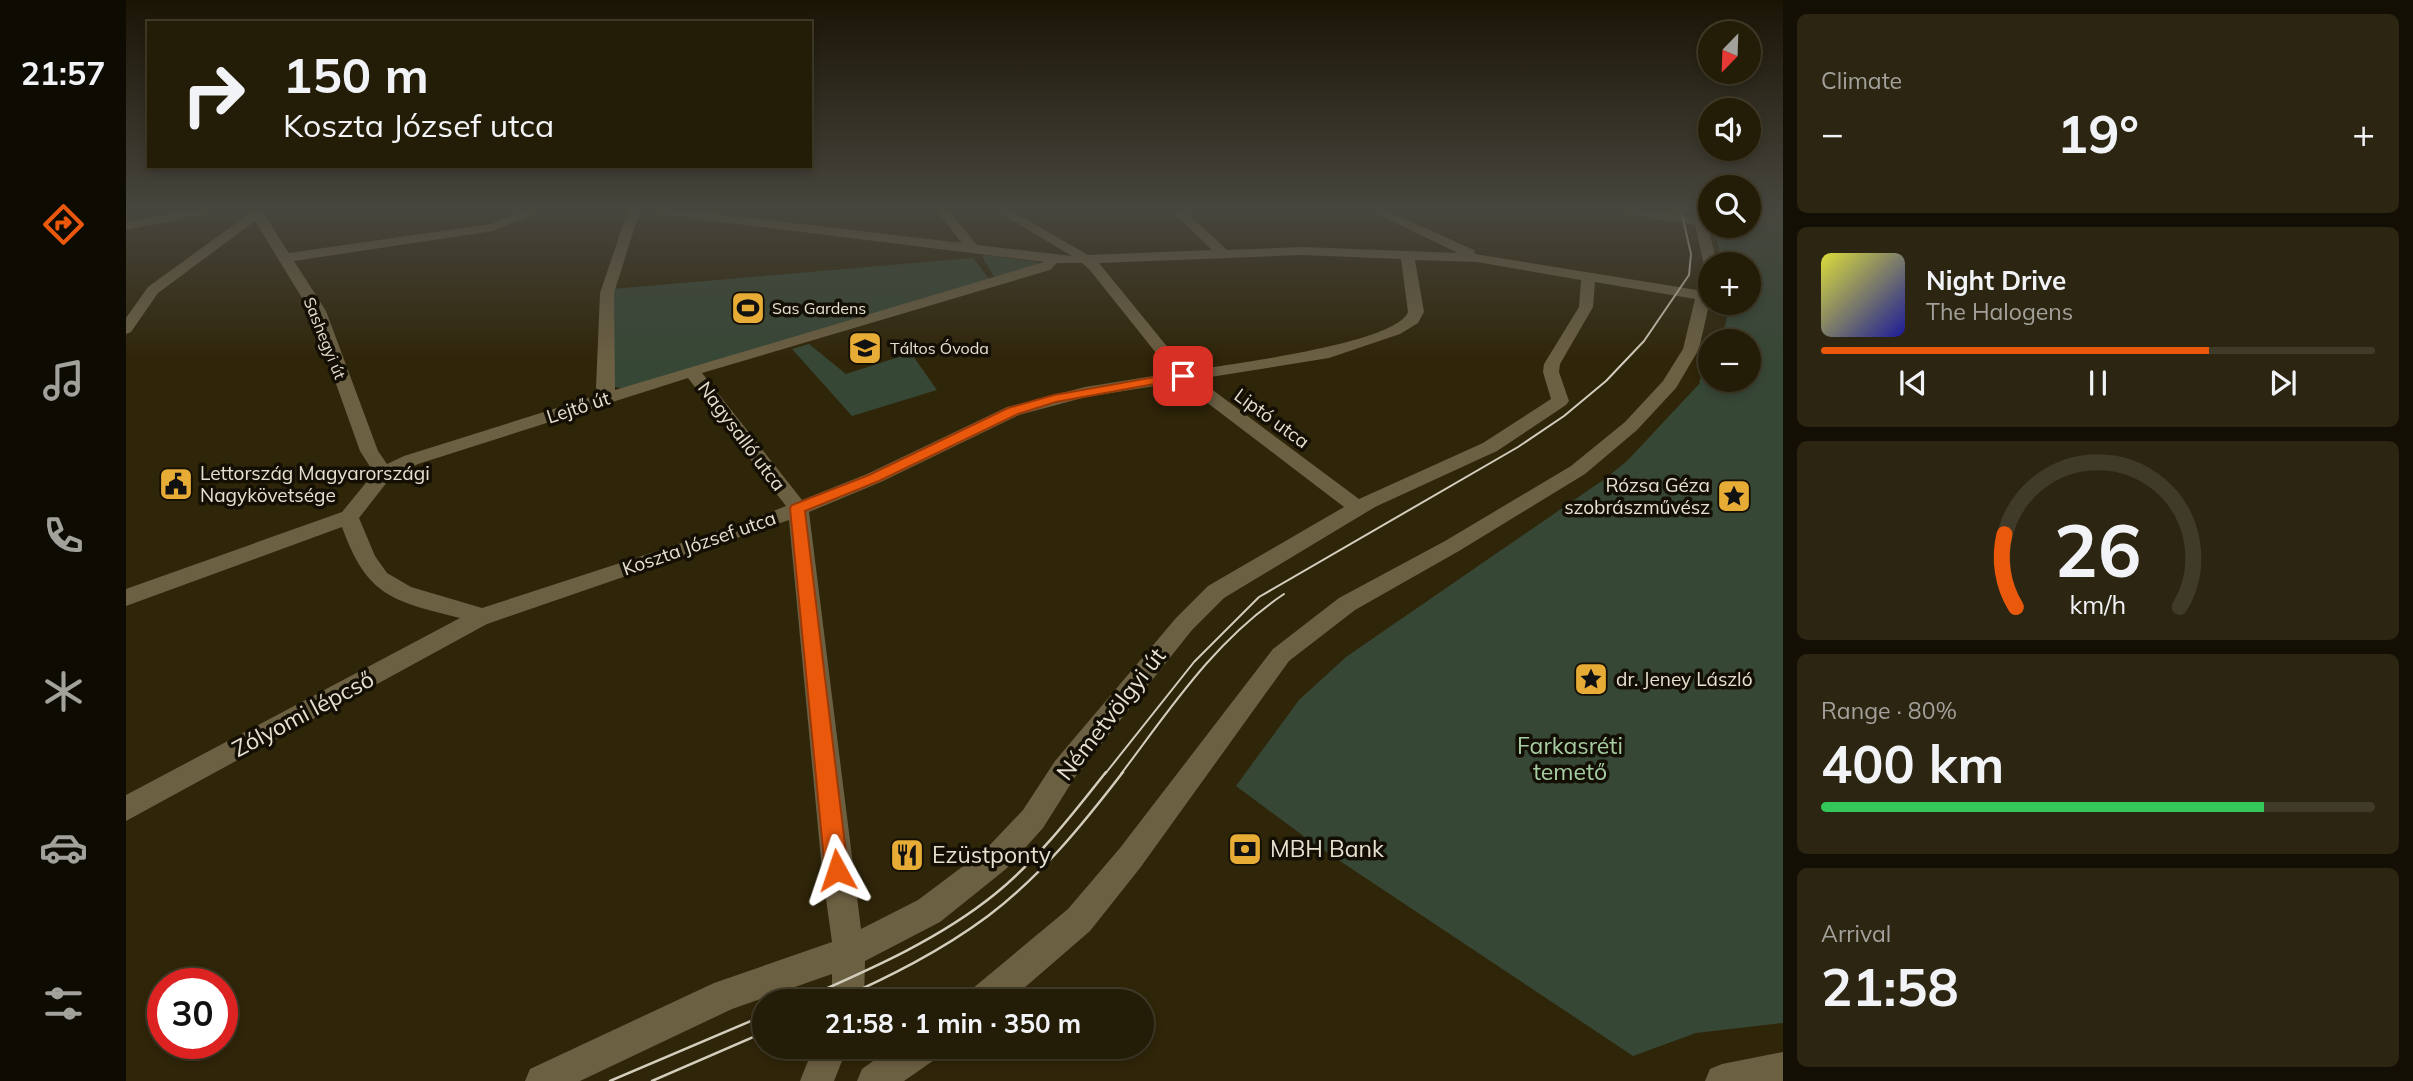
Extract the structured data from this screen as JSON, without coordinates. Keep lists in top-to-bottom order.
{
  "streets": {
    "street": [
      "Sashegyi út",
      "Lejtő út",
      "Liptó utca",
      "Nagysalló utca",
      "Koszta József utca",
      "Zólyomi lépcső",
      "Németvölgyi út"
    ]
  },
  "crossings": [
    ["Sashegyi út", "Lejtő út"],
    ["Lejtő út", "Nagysalló utca"],
    ["Liptó utca", "Koszta József utca"],
    ["Liptó utca", "Németvölgyi út"],
    ["Nagysalló utca", "Koszta József utca"],
    ["Nagysalló utca", "Németvölgyi út"],
    ["Koszta József utca", "Zólyomi lépcső"]
  ],
  "parks": ["Farkasréti temető"],
  "places": {
    "sports": ["Sas Gardens"],
    "school or university": ["Táltos Óvoda"],
    "public building": ["Lettország Magyarországi Nagykövetsége"],
    "place": ["Rózsa Géza szobrászművész", "dr. Jeney László"],
    "bank": ["MBH Bank"],
    "restaurant": ["Ezüstponty"]
  },
  "north": "bottom left",
  "page": {
    "tabs": "21:57",
    "tile": [
      "Climate",
      ["Range · 80%", "400 km"],
      ["Arrival", "21:58"]
    ],
    "map_buttons": ["+", "−"],
    "turn": ["150 m", "Koszta József utca"],
    "heat": ["−", "19°", "+"],
    "song": ["Night Drive", "The Halogens"],
    "limit": "30",
    "trip": "21:58 · 1 min · 350 m",
    "gauge": ["26", "km/h"]
  }
}
